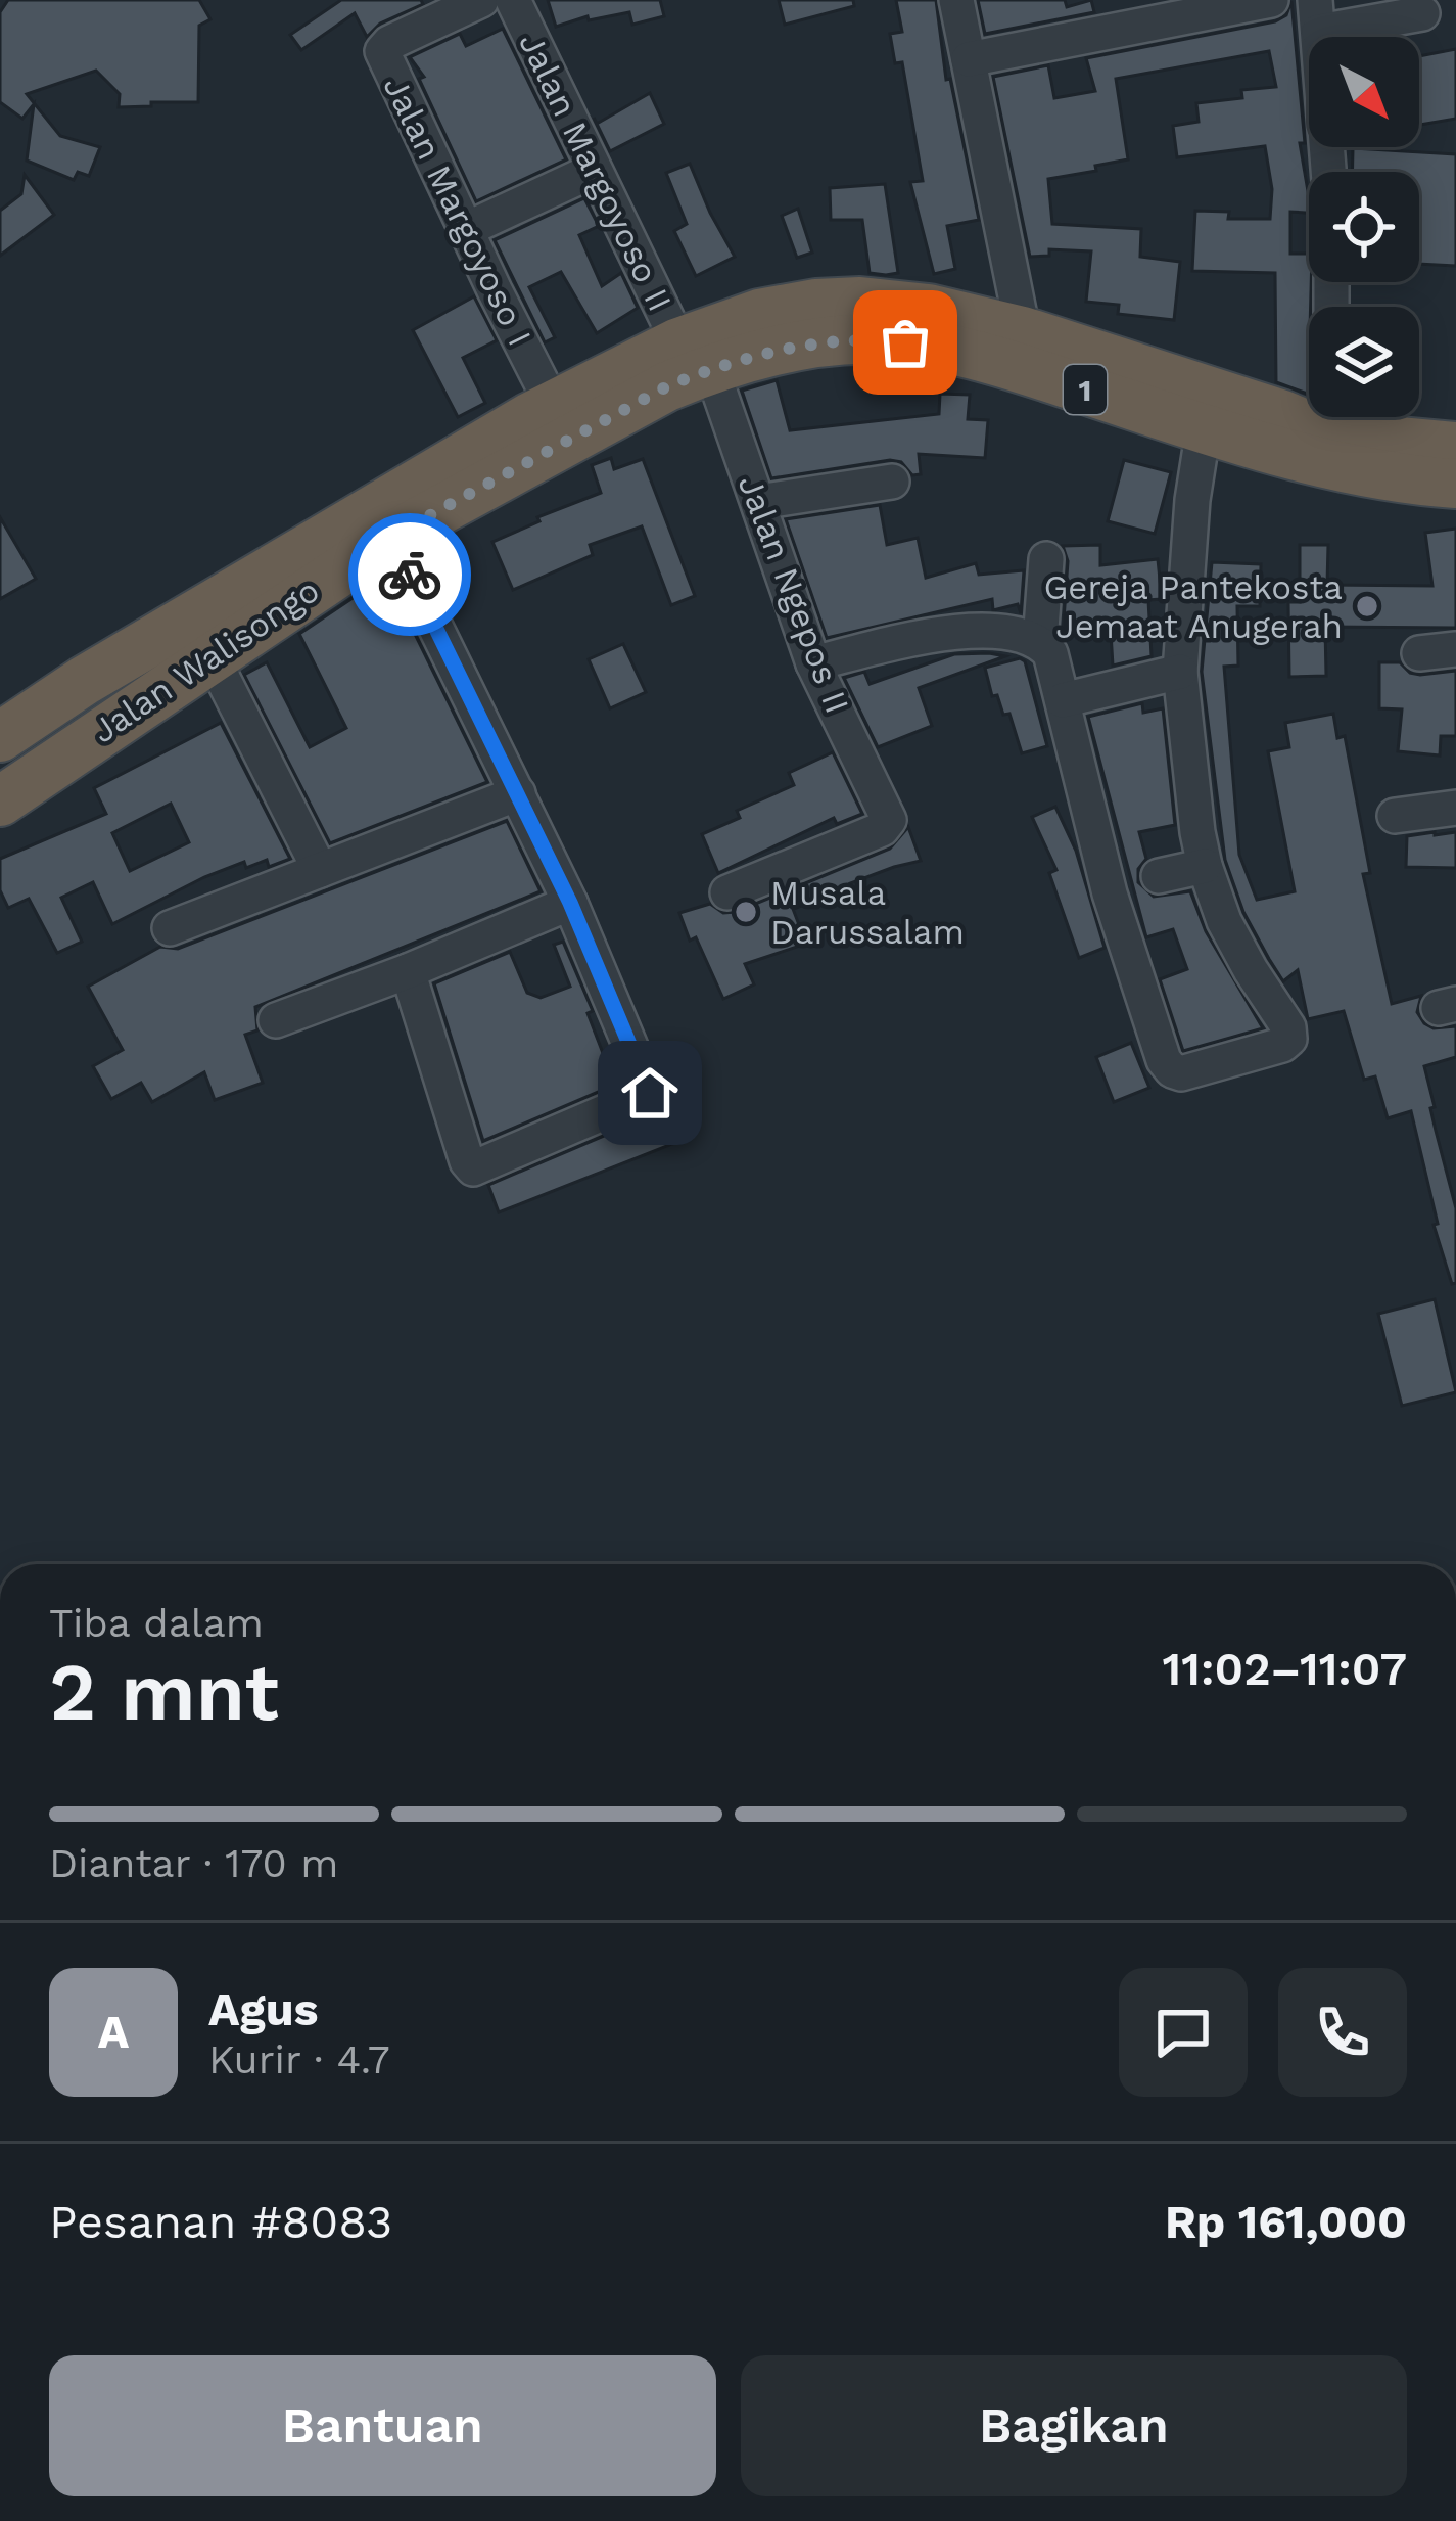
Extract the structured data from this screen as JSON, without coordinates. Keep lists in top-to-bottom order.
{
  "streets": {
    "highway": ["1", "Jalan Walisongo"],
    "street": ["Jalan Margoyoso II", "Jalan Margoyoso I", "Jalan Ngepos II"]
  },
  "crossings": [
    ["Jalan Margoyoso II", "Jalan Ngepos II"],
    ["Jalan Margoyoso II", "Jalan Walisongo"],
    ["Jalan Margoyoso I", "Jalan Walisongo"],
    ["Jalan Ngepos II", "Jalan Walisongo"]
  ],
  "places": ["Gereja Pantekosta Jemaat Anugerah", "Musala Darussalam"],
  "north": "bottom right",
  "page": {
    "heading": ["2 mnt", "Tiba dalam", "11:02–11:07"],
    "panel": [
      "Agus",
      "Kurir · 4.7",
      "Pesanan #8083",
      "Rp 161,000"
    ],
    "bar": "Diantar · 170 m",
    "round": "A",
    "buttons": ["Bantuan", "Bagikan"]
  }
}
